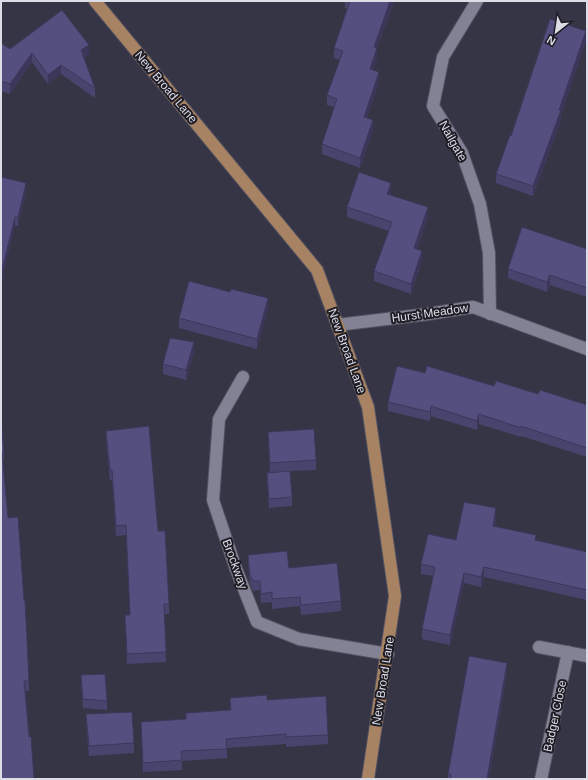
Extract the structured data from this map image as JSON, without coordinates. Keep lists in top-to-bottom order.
{
  "streets": {
    "main road": ["New Broad Lane"],
    "street": [
      "Nailgate",
      "Hurst Meadow",
      "Brockway",
      "Badger Close"
    ]
  },
  "crossings": [
    ["New Broad Lane", "Hurst Meadow"],
    ["New Broad Lane", "Brockway"],
    ["Nailgate", "Hurst Meadow"]
  ],
  "north": "bottom left"
}
